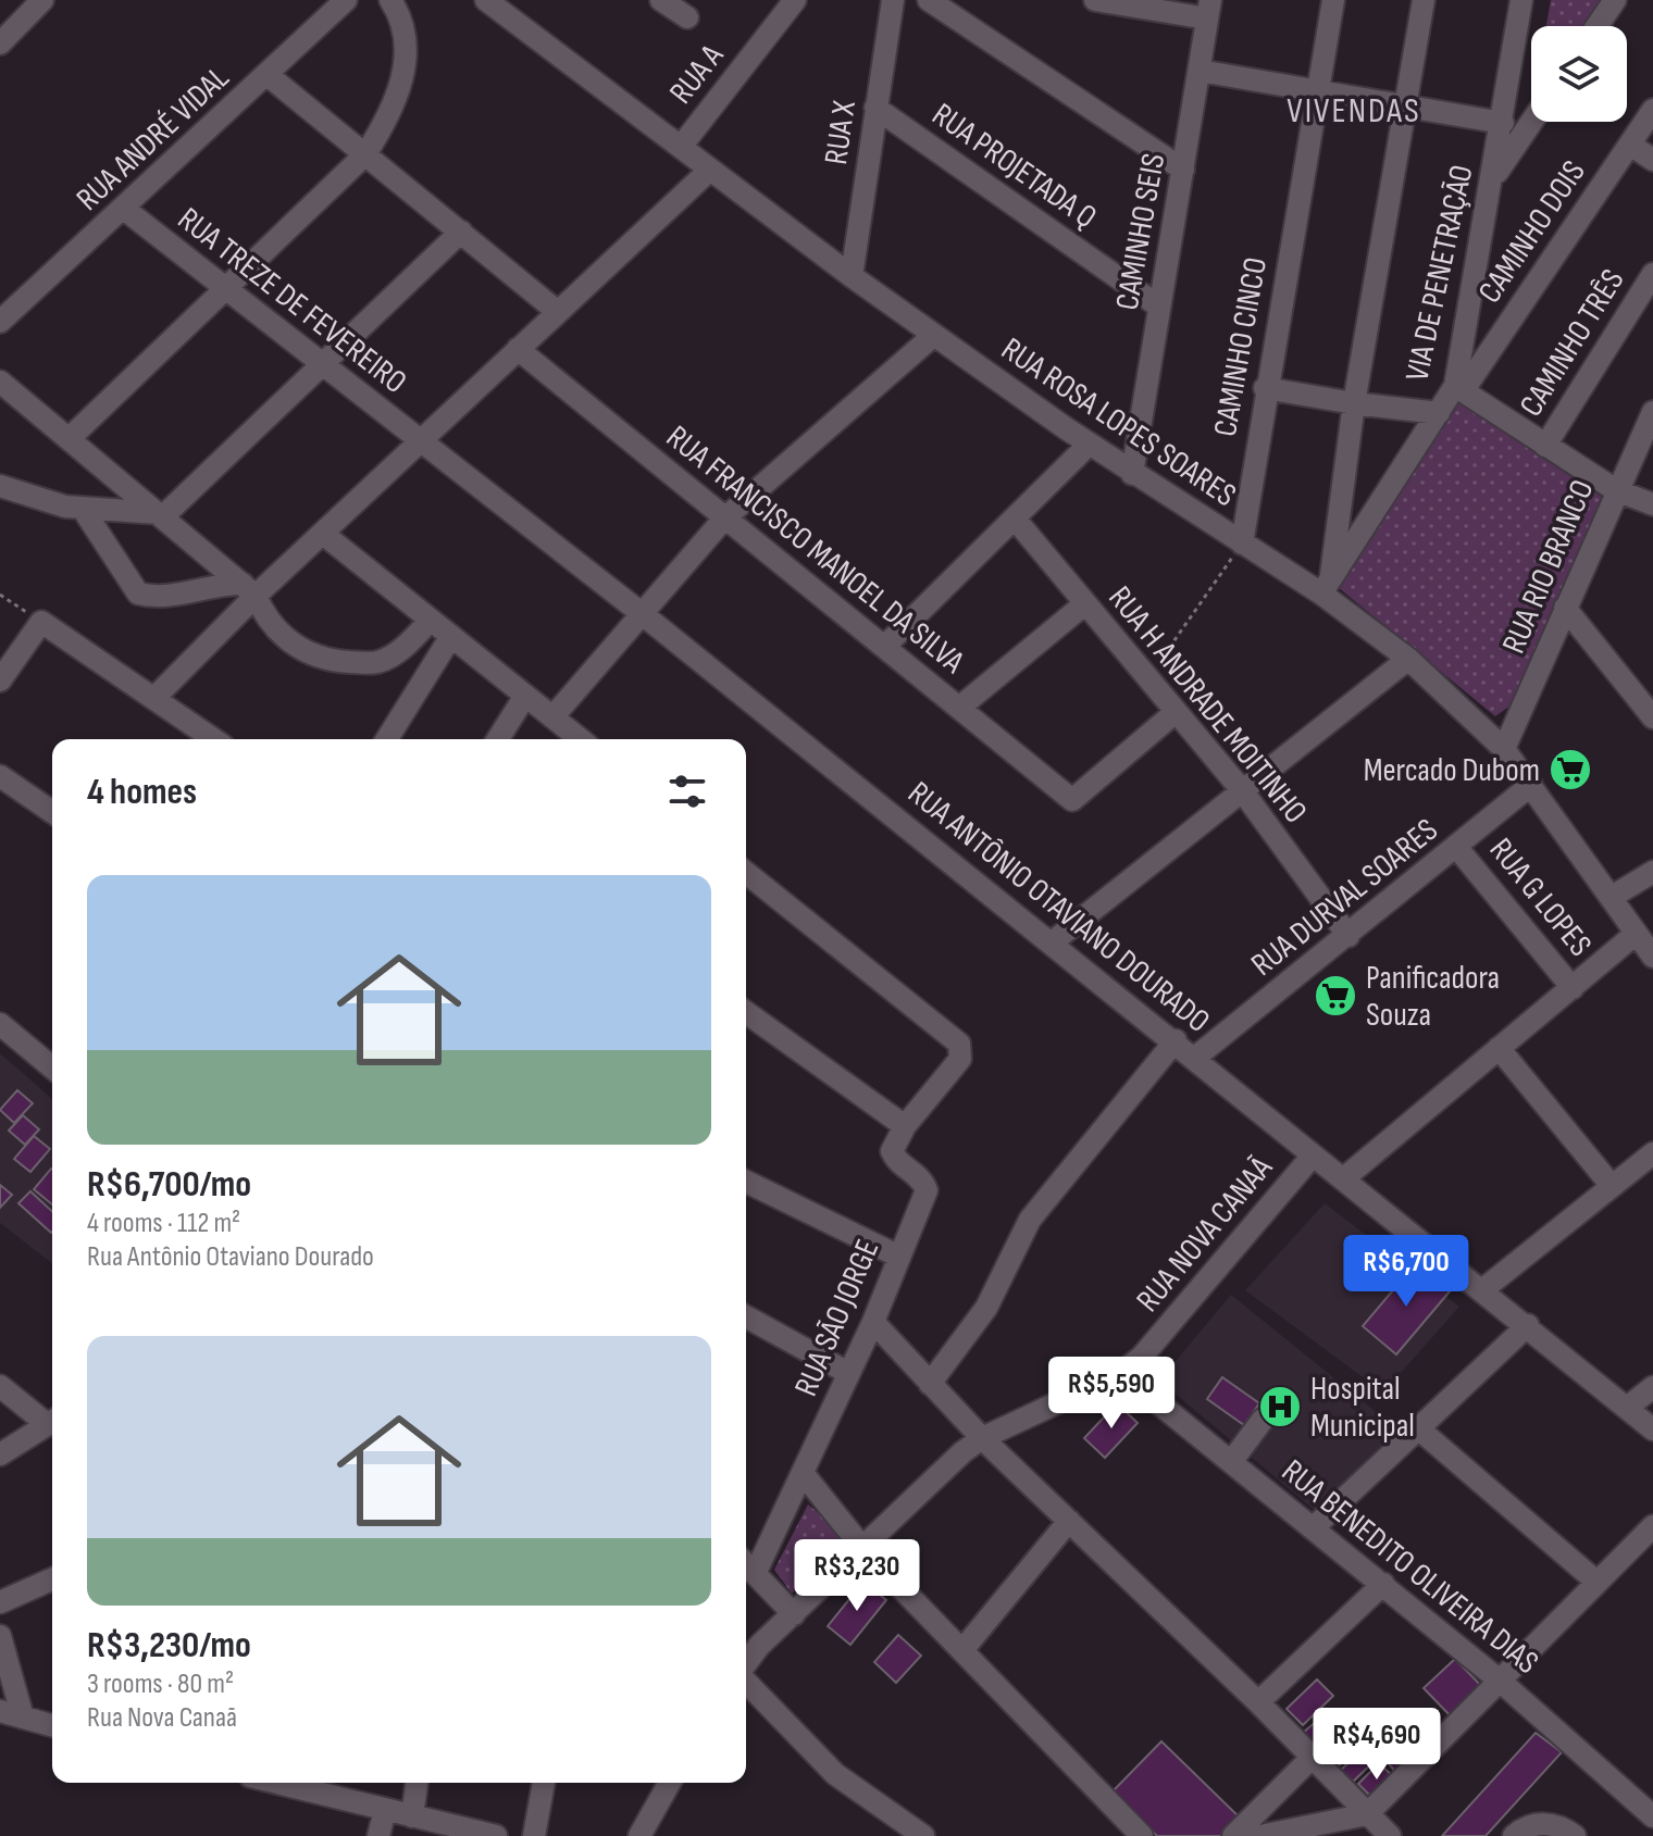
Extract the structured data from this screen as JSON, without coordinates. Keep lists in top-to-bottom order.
{
  "streets": {
    "street": [
      "RUA A",
      "RUA X",
      "RUA ANDRÉ VIDAL",
      "RUA PROJETADA Q",
      "CAMINHO SEIS",
      "CAMINHO DOIS",
      "VIA DE PENETRAÇÃO",
      "RUA TREZE DE FEVEREIRO",
      "CAMINHO TRÊS",
      "CAMINHO CINCO",
      "RUA ROSA LOPES SOARES",
      "RUA FRANCISCO MANOEL DA SILVA",
      "RUA RIO BRANCO",
      "RUA H ANDRADE MOITINHO",
      "RUA DURVAL SOARES",
      "RUA G LOPES",
      "RUA ANTÔNIO OTAVIANO DOURADO",
      "RUA NOVA CANAÃ",
      "RUA SÃO JORGE",
      "RUA BENEDITO OLIVEIRA DIAS"
    ]
  },
  "crossings": [
    ["RUA A", "RUA ROSA LOPES SOARES"],
    ["RUA X", "RUA PROJETADA Q"],
    ["RUA X", "RUA ROSA LOPES SOARES"],
    ["RUA ANDRÉ VIDAL", "RUA TREZE DE FEVEREIRO"],
    ["RUA PROJETADA Q", "CAMINHO SEIS"],
    ["CAMINHO SEIS", "RUA ROSA LOPES SOARES"],
    ["CAMINHO DOIS", "VIA DE PENETRAÇÃO"],
    ["VIA DE PENETRAÇÃO", "RUA ROSA LOPES SOARES"],
    ["RUA TREZE DE FEVEREIRO", "RUA ANTÔNIO OTAVIANO DOURADO"],
    ["CAMINHO CINCO", "RUA ROSA LOPES SOARES"],
    ["RUA ROSA LOPES SOARES", "RUA RIO BRANCO"],
    ["RUA ROSA LOPES SOARES", "RUA DURVAL SOARES"],
    ["RUA FRANCISCO MANOEL DA SILVA", "RUA H ANDRADE MOITINHO"],
    ["RUA H ANDRADE MOITINHO", "RUA DURVAL SOARES"],
    ["RUA DURVAL SOARES", "RUA G LOPES"],
    ["RUA DURVAL SOARES", "RUA ANTÔNIO OTAVIANO DOURADO"],
    ["RUA ANTÔNIO OTAVIANO DOURADO", "RUA NOVA CANAÃ"],
    ["RUA NOVA CANAÃ", "RUA BENEDITO OLIVEIRA DIAS"]
  ],
  "districts": ["VIVENDAS"],
  "places": {
    "supermarket": ["Mercado Dubom", "Panificadora Souza"],
    "hospital": ["Hospital Municipal"]
  },
  "page": {
    "heading": "4 homes",
    "list": [
      {
        "name": "R$6,700/mo",
        "note": "4 rooms · 112 m² · Rua Antônio Otaviano Dourado"
      },
      {
        "name": "R$3,230/mo",
        "note": "3 rooms · 80 m² · Rua Nova Canaã"
      }
    ],
    "price": [
      "R$6,700",
      "R$5,590",
      "R$3,230",
      "R$4,690"
    ]
  }
}
